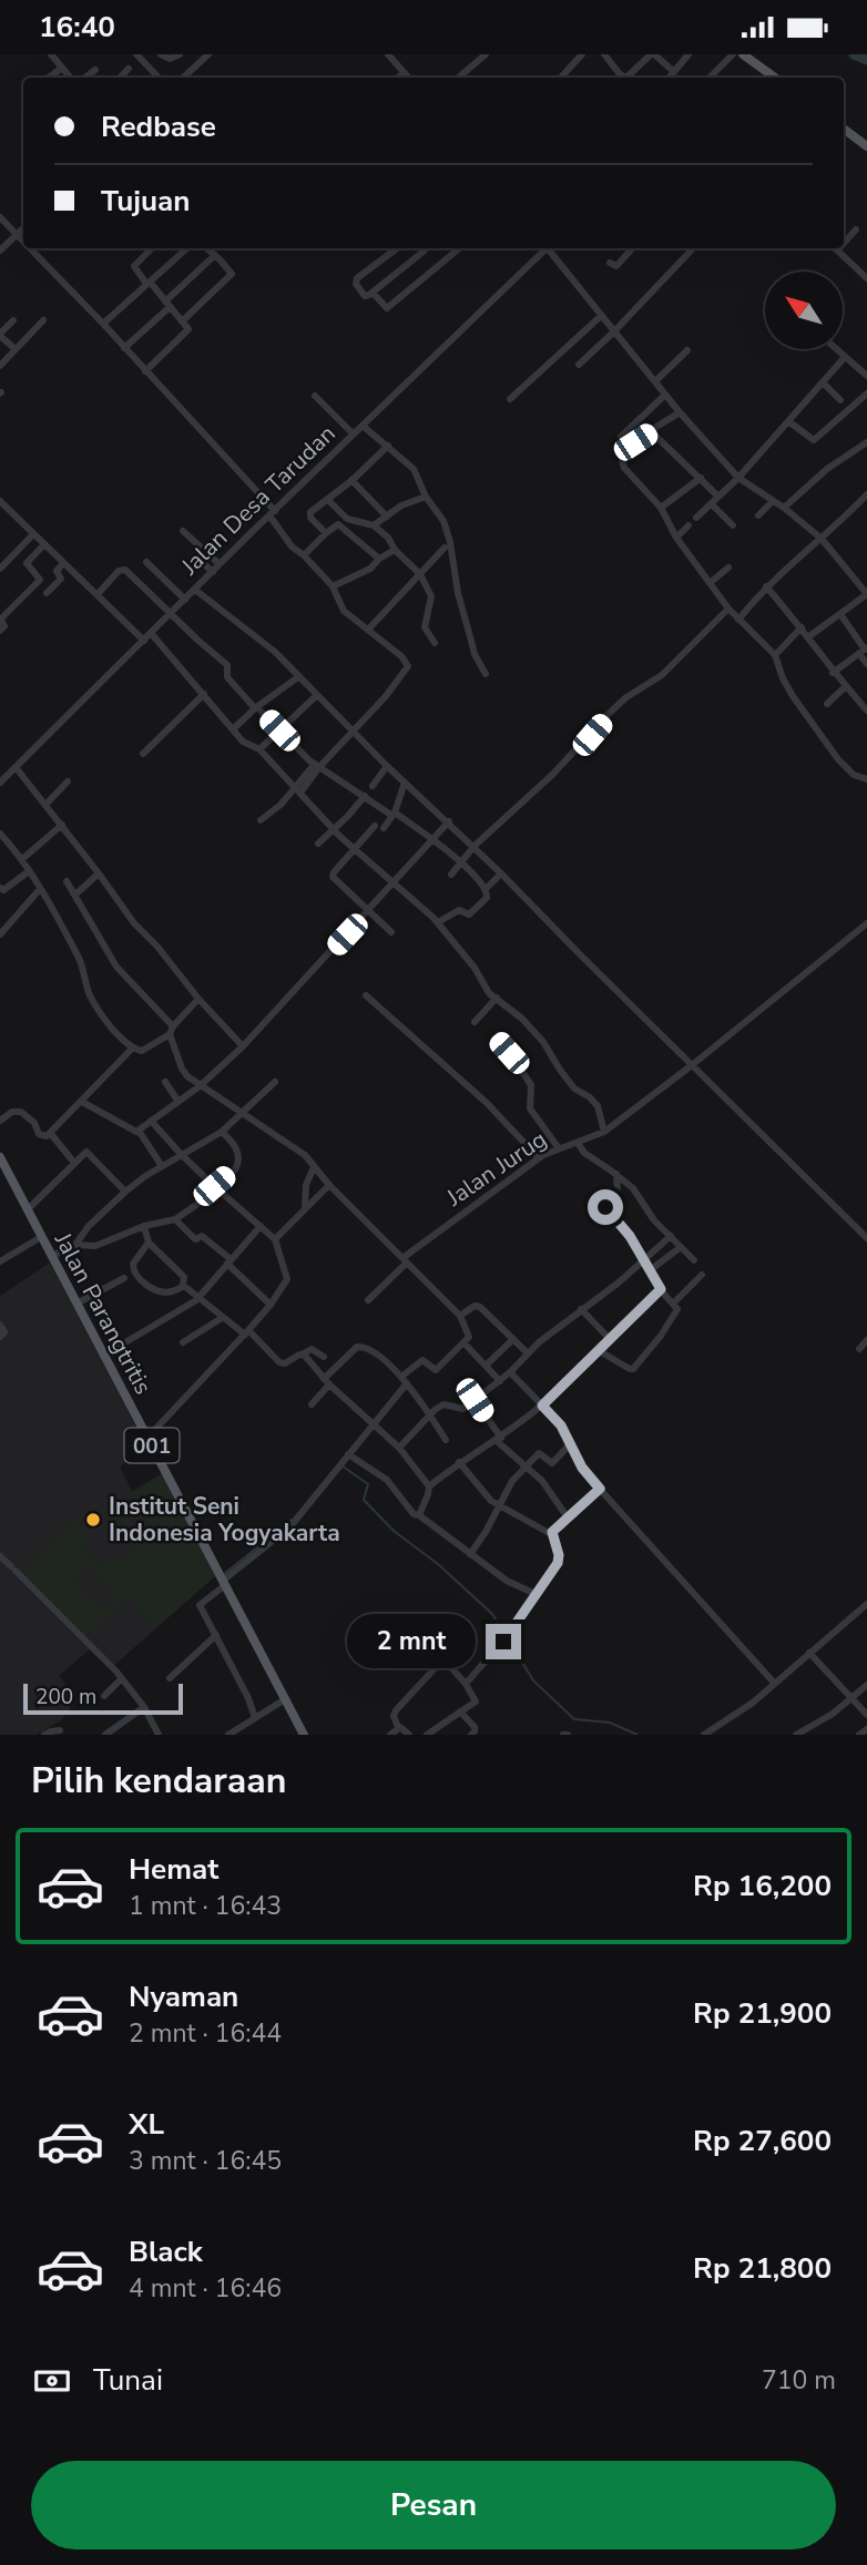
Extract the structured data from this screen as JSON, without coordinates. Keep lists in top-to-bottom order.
{
  "streets": {
    "main road": ["Jalan Parangtritis", "001"],
    "street": ["Jalan Desa Tarudan", "Jalan Jurug"]
  },
  "places": ["Institut Seni Indonesia Yogyakarta"],
  "scale_bar": "200 m",
  "north": "top left",
  "page": {
    "status": "16:40",
    "banner": ["Redbase", "Tujuan"],
    "bubble": "2 mnt",
    "scale": "200 m",
    "heading": "Pilih kendaraan",
    "list": [
      {
        "name": "Hemat",
        "note": "1 mnt · 16:43",
        "value": "Rp 16,200"
      },
      {
        "name": "Nyaman",
        "note": "2 mnt · 16:44",
        "value": "Rp 21,900"
      },
      {
        "name": "XL",
        "note": "3 mnt · 16:45",
        "value": "Rp 27,600"
      },
      {
        "name": "Black",
        "note": "4 mnt · 16:46",
        "value": "Rp 21,800"
      }
    ],
    "pay": ["Tunai", "710 m"],
    "buttons": "Pesan"
  }
}
